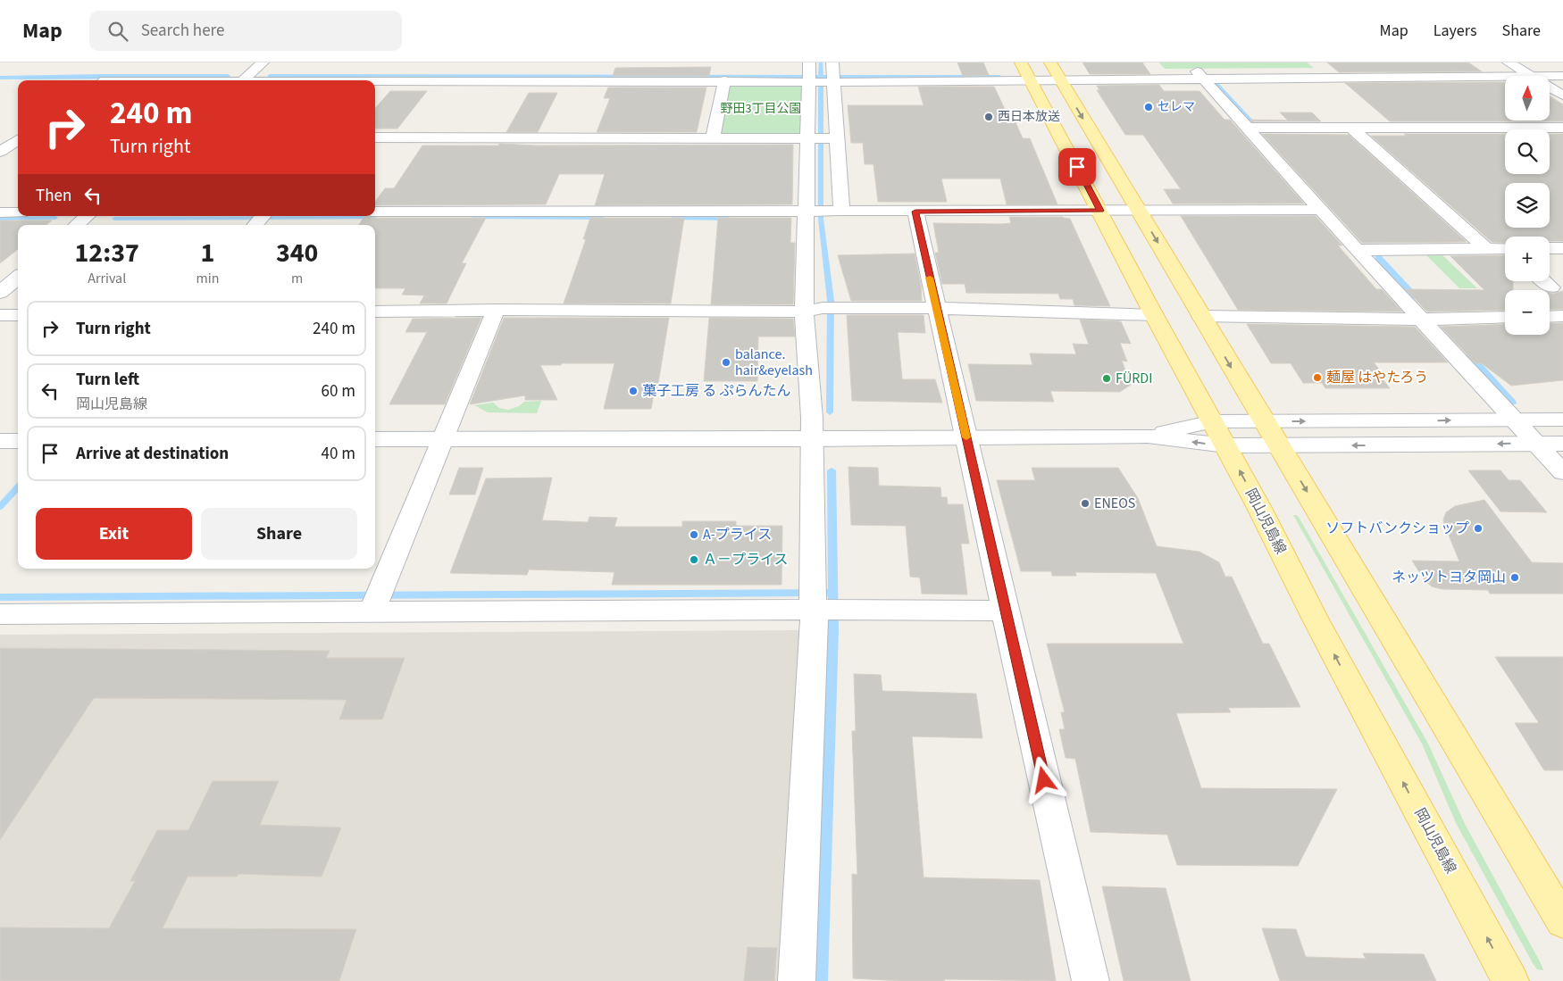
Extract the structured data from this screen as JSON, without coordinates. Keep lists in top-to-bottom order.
{
  "streets": {
    "main road": ["岡山児島線"]
  },
  "parks": ["野田3丁目公園"],
  "places": [
    "セレマ",
    "西日本放送",
    "balance. hair&eyelash",
    "麺屋 はやたろう",
    "FÜRDI",
    "菓子工房 る ぷらんたん",
    "ENEOS",
    "ソフトバンクショップ",
    "A-プライス",
    "Ａ－プライス",
    "ネッツトヨタ岡山"
  ],
  "north": "top",
  "page": {
    "header": "Map",
    "search": "Search here",
    "nav": ["Map", "Layers", "Share"],
    "map_buttons": ["+", "−"],
    "turn": ["240 m", "Turn right"],
    "then": "Then",
    "eta": [
      "12:37",
      "Arrival",
      "1",
      "min",
      "340",
      "m"
    ],
    "list": [
      {
        "name": "Turn right",
        "value": "240 m"
      },
      {
        "name": "Turn left",
        "note": "岡山児島線",
        "value": "60 m"
      },
      {
        "name": "Arrive at destination",
        "value": "40 m"
      }
    ],
    "buttons": ["Exit", "Share"]
  }
}
